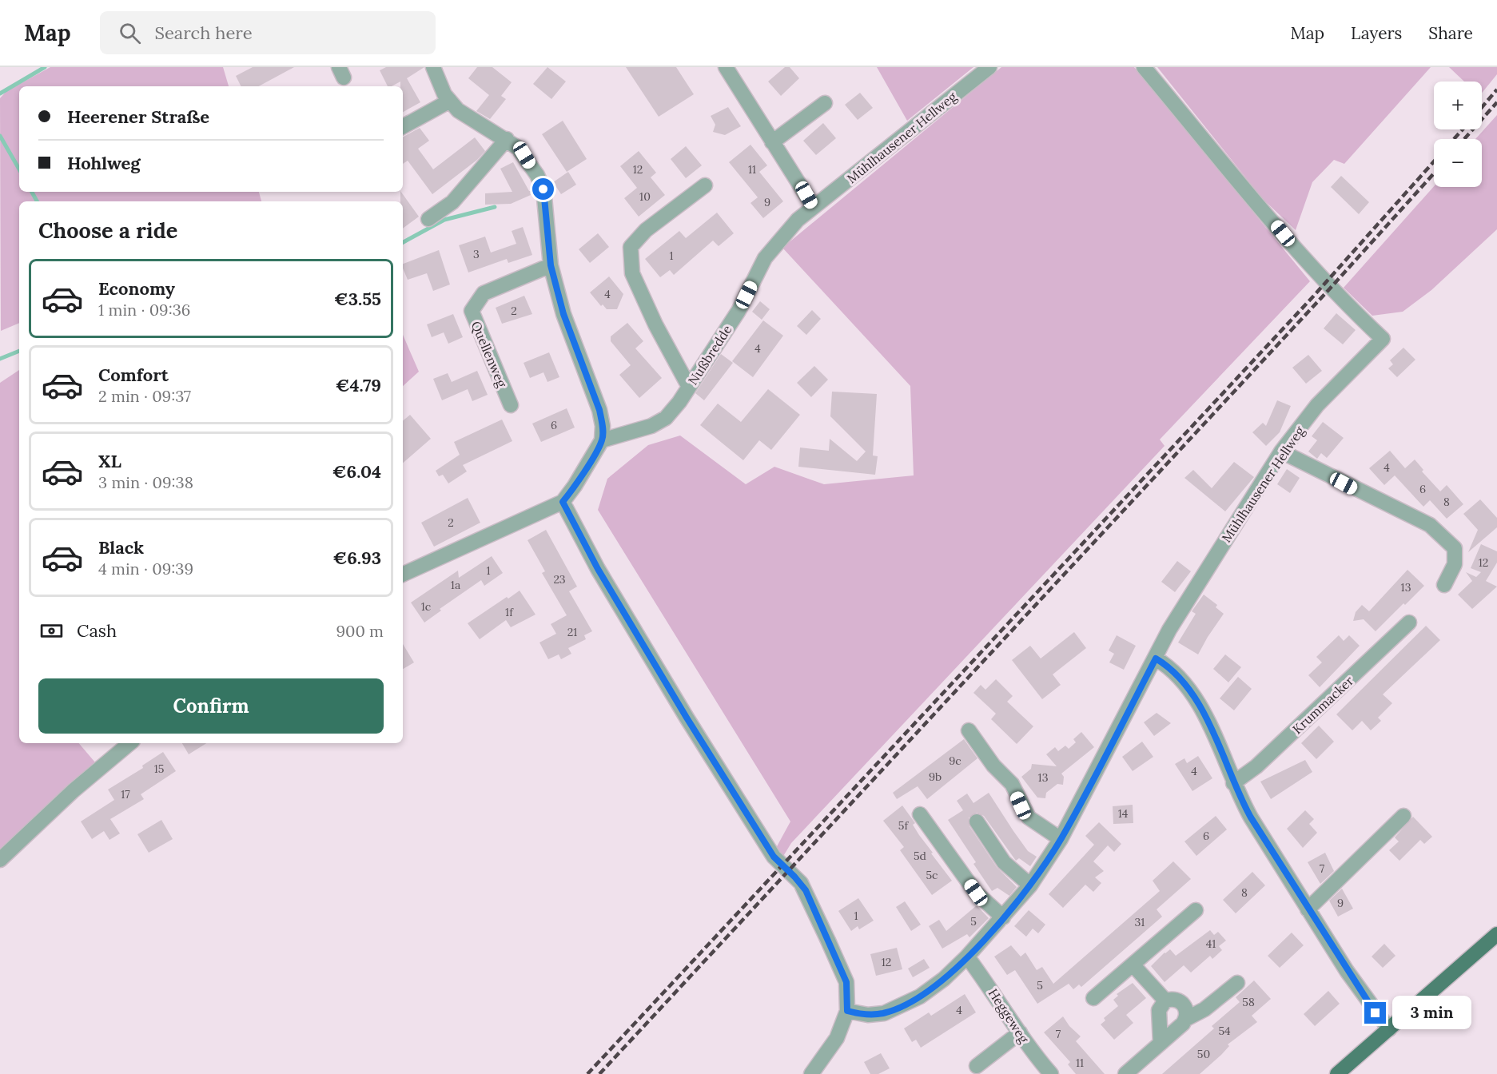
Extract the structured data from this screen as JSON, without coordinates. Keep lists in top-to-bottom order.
{
  "streets": {
    "street": [
      "Mühlhausener Hellweg",
      "Quellenweg",
      "Nußbredde",
      "Krummacker",
      "Heggeweg"
    ]
  },
  "crossings": [
    ["Mühlhausener Hellweg", "Nußbredde"],
    ["Mühlhausener Hellweg", "Heggeweg"]
  ],
  "house_numbers": [
    "12",
    "11",
    "10",
    "9",
    "3",
    "1",
    "4",
    "2",
    "4",
    "6",
    "4",
    "6",
    "8",
    "2",
    "12",
    "1",
    "23",
    "1a",
    "13",
    "1c",
    "1f",
    "21",
    "9c",
    "15",
    "4",
    "9b",
    "13",
    "17",
    "14",
    "5f",
    "6",
    "5d",
    "7",
    "5c",
    "8",
    "9",
    "1",
    "5",
    "31",
    "41",
    "12",
    "5",
    "58",
    "4",
    "54",
    "7",
    "50",
    "11"
  ],
  "page": {
    "header": "Map",
    "search": "Search here",
    "nav": ["Map", "Layers", "Share"],
    "map_buttons": ["+", "−"],
    "banner": ["Heerener Straße", "Hohlweg"],
    "heading": "Choose a ride",
    "list": [
      {
        "name": "Economy",
        "note": "1 min · 09:36",
        "value": "€3.55"
      },
      {
        "name": "Comfort",
        "note": "2 min · 09:37",
        "value": "€4.79"
      },
      {
        "name": "XL",
        "note": "3 min · 09:38",
        "value": "€6.04"
      },
      {
        "name": "Black",
        "note": "4 min · 09:39",
        "value": "€6.93"
      }
    ],
    "pay": ["Cash", "900 m"],
    "buttons": "Confirm",
    "bubble": "3 min"
  }
}
